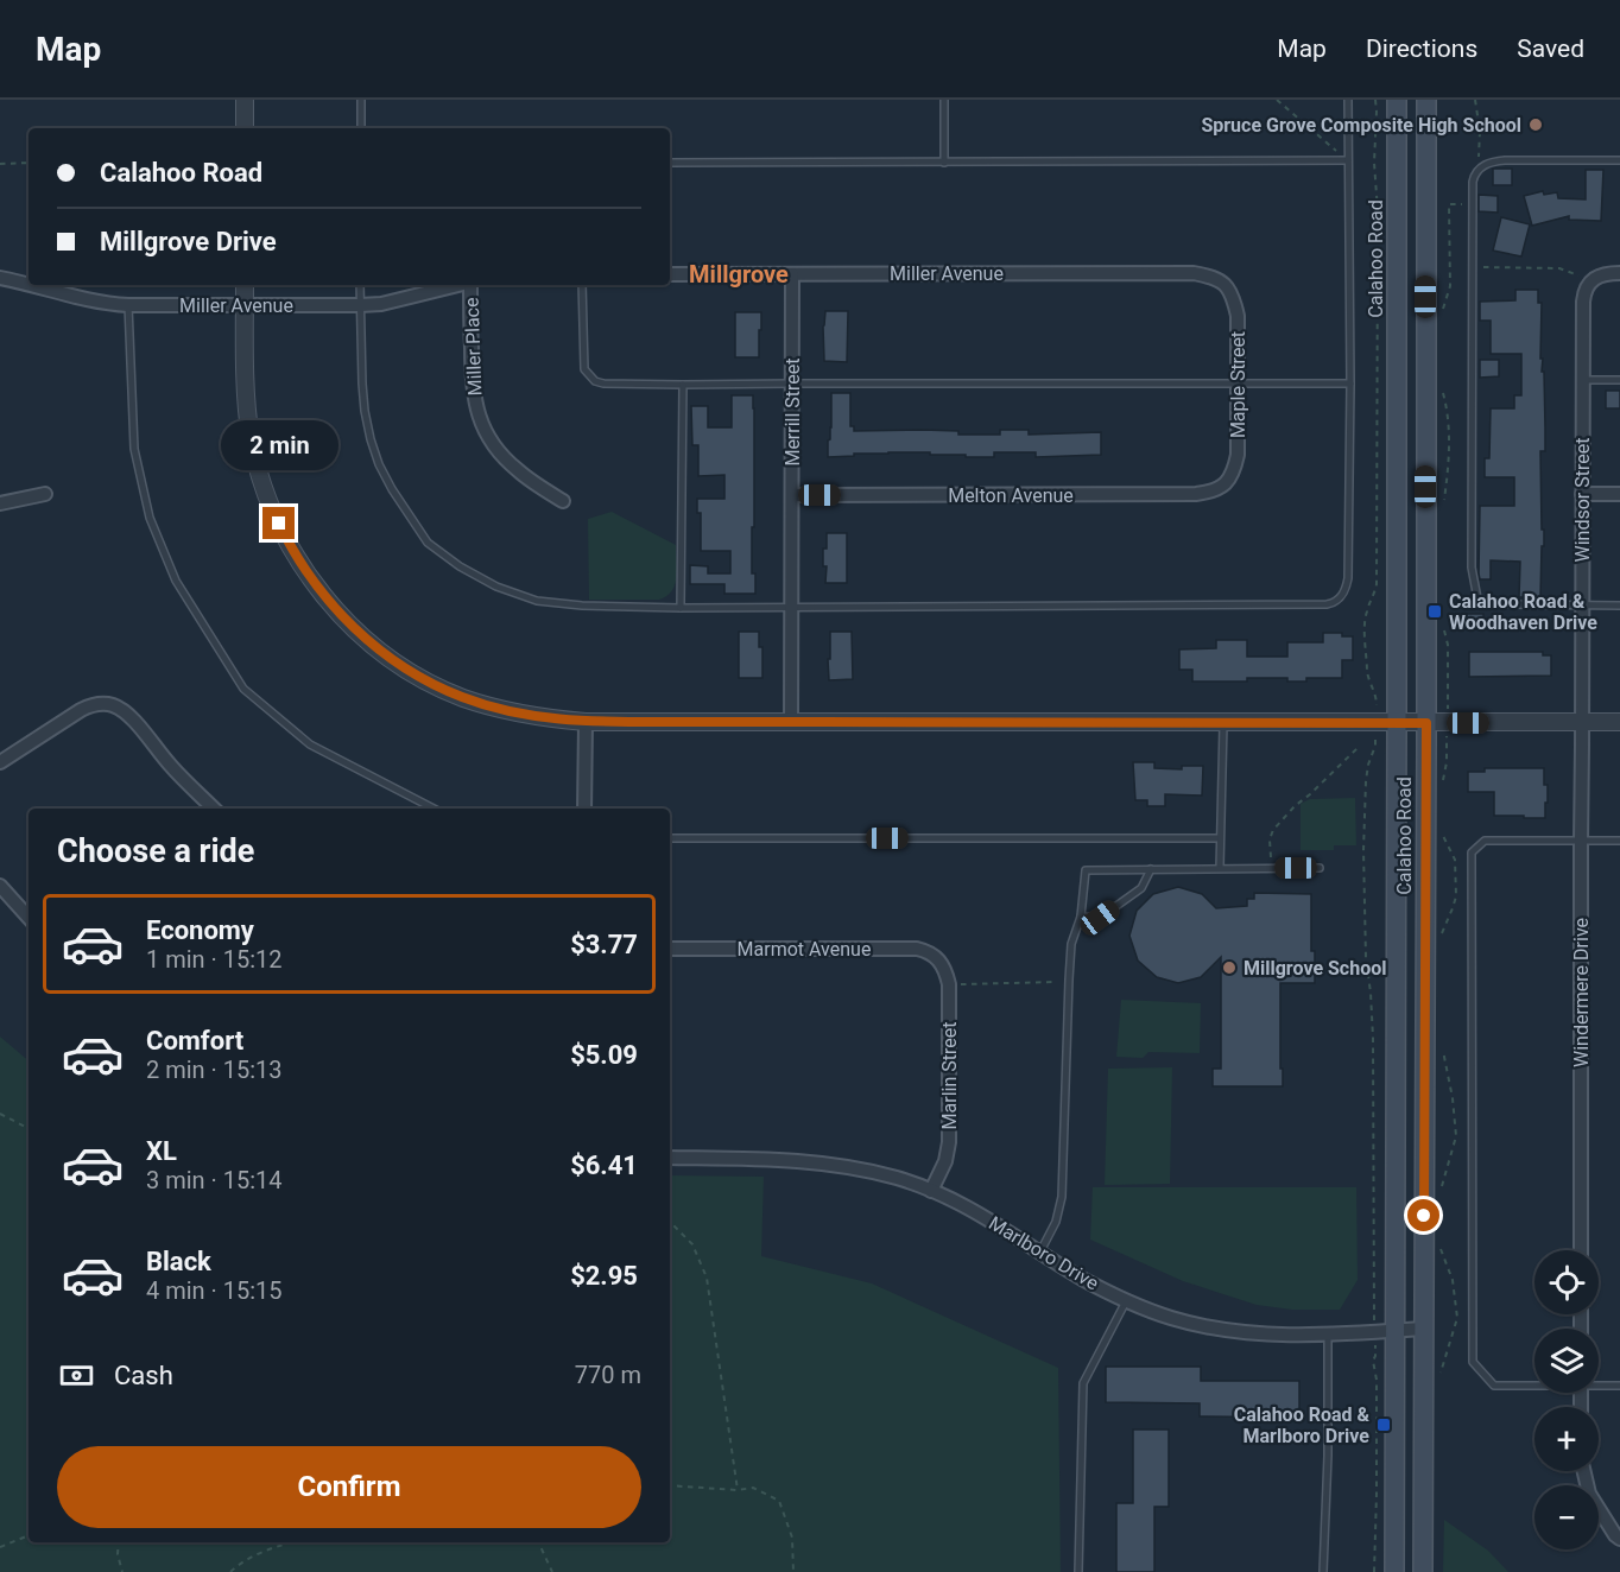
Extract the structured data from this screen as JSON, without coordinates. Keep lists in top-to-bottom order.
{
  "streets": {
    "main road": ["Calahoo Road"],
    "street": [
      "Miller Avenue",
      "Miller Place",
      "Maple Street",
      "Merrill Street",
      "Melton Avenue",
      "Windsor Street",
      "Marmot Avenue",
      "Windermere Drive",
      "Marlin Street",
      "Marlboro Drive"
    ]
  },
  "crossings": [
    ["Calahoo Road", "Marlboro Drive"],
    ["Miller Avenue", "Maple Street"],
    ["Miller Avenue", "Merrill Street"],
    ["Maple Street", "Melton Avenue"],
    ["Merrill Street", "Melton Avenue"],
    ["Windsor Street", "Windermere Drive"],
    ["Marmot Avenue", "Marlin Street"],
    ["Marlin Street", "Marlboro Drive"]
  ],
  "districts": ["Millgrove"],
  "places": {
    "other": ["Spruce Grove Composite High School", "Millgrove School"],
    "transit": ["Calahoo Road & Woodhaven Drive", "Calahoo Road & Marlboro Drive"]
  },
  "page": {
    "header": "Map",
    "nav": ["Map", "Directions", "Saved"],
    "banner": ["Calahoo Road", "Millgrove Drive"],
    "bubble": "2 min",
    "heading": "Choose a ride",
    "list": [
      {
        "name": "Economy",
        "note": "1 min · 15:12",
        "value": "$3.77"
      },
      {
        "name": "Comfort",
        "note": "2 min · 15:13",
        "value": "$5.09"
      },
      {
        "name": "XL",
        "note": "3 min · 15:14",
        "value": "$6.41"
      },
      {
        "name": "Black",
        "note": "4 min · 15:15",
        "value": "$2.95"
      }
    ],
    "map_buttons": ["+", "−"],
    "pay": ["Cash", "770 m"],
    "buttons": "Confirm"
  }
}
